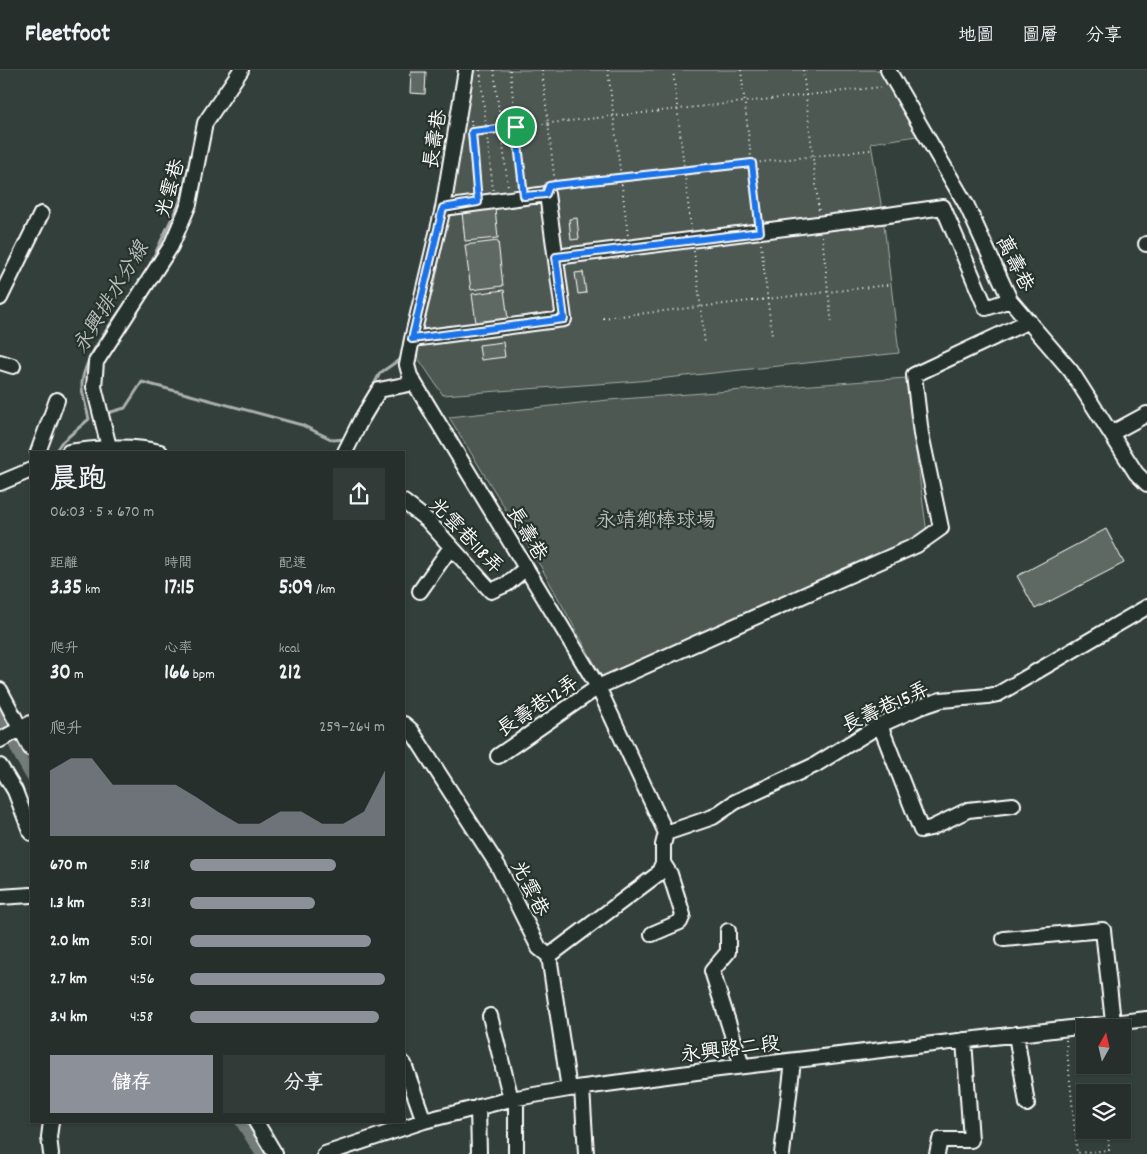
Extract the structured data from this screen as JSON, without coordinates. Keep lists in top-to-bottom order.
{
  "streets": {
    "street": [
      "長壽巷",
      "光雲巷",
      "萬壽巷",
      "光雲巷118弄",
      "長壽巷12弄",
      "長壽巷15弄",
      "永興路二段"
    ]
  },
  "crossings": [
    ["長壽巷", "光雲巷118弄"],
    ["長壽巷", "長壽巷12弄"],
    ["長壽巷", "長壽巷15弄"],
    ["萬壽巷", "長壽巷12弄"]
  ],
  "water": ["永興排水分線"],
  "parks": ["永靖鄉棒球場"],
  "north": "top",
  "page": {
    "header": "Fleetfoot",
    "nav": ["地圖", "圖層", "分享"],
    "heading": ["晨跑", "06:03 · 5 × 670 m"],
    "stats": [
      ["距離", "3.35 km"],
      ["時間", "17:15"],
      ["配速", "5:09 /km"],
      ["爬升", "30 m"],
      ["心率", "166 bpm"],
      ["kcal", "212"]
    ],
    "chart": ["爬升", "259–264 m"],
    "list": [
      {
        "name": "670 m",
        "note": "5:18"
      },
      {
        "name": "1.3 km",
        "note": "5:31"
      },
      {
        "name": "2.0 km",
        "note": "5:01"
      },
      {
        "name": "2.7 km",
        "note": "4:56"
      },
      {
        "name": "3.4 km",
        "note": "4:58"
      }
    ],
    "buttons": ["儲存", "分享"]
  }
}
